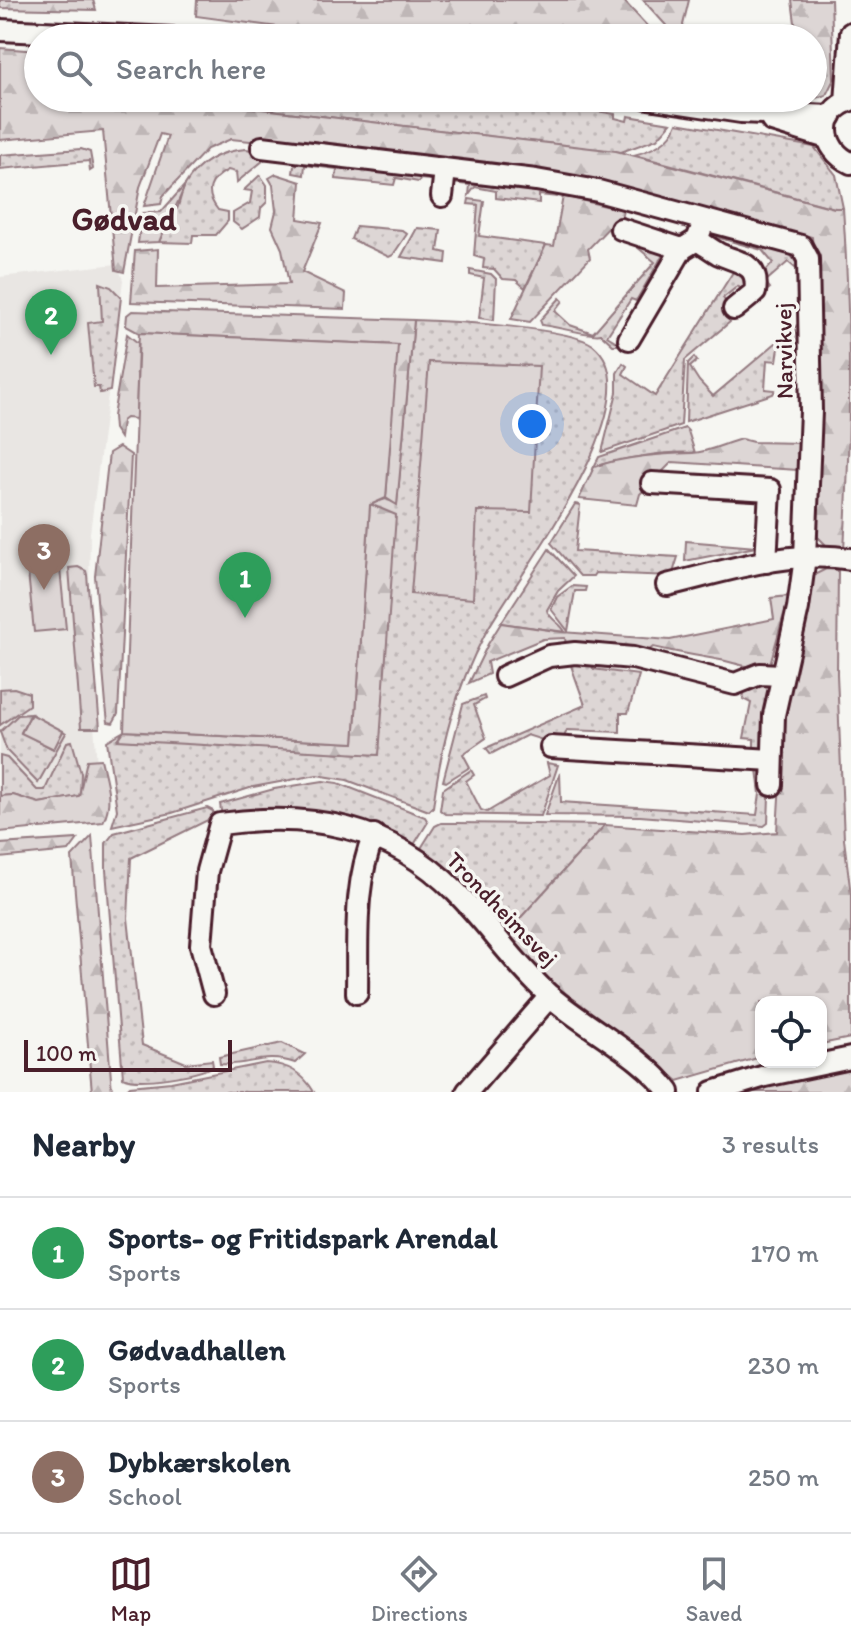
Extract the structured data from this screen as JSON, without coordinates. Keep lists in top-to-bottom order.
{
  "streets": {
    "street": ["Narvikvej", "Trondheimsvej"]
  },
  "districts": ["Gødvad"],
  "scale_bar": "100 m",
  "page": {
    "search": "Search here",
    "pins": ["2", "3", "1"],
    "scale": "100 m",
    "heading": ["Nearby", "3 results"],
    "list": [
      {
        "mark": "1",
        "name": "Sports- og Fritidspark Arendal",
        "note": "Sports",
        "value": "170 m"
      },
      {
        "mark": "2",
        "name": "Gødvadhallen",
        "note": "Sports",
        "value": "230 m"
      },
      {
        "mark": "3",
        "name": "Dybkærskolen",
        "note": "School",
        "value": "250 m"
      }
    ],
    "nav": ["Map", "Directions", "Saved"]
  }
}
